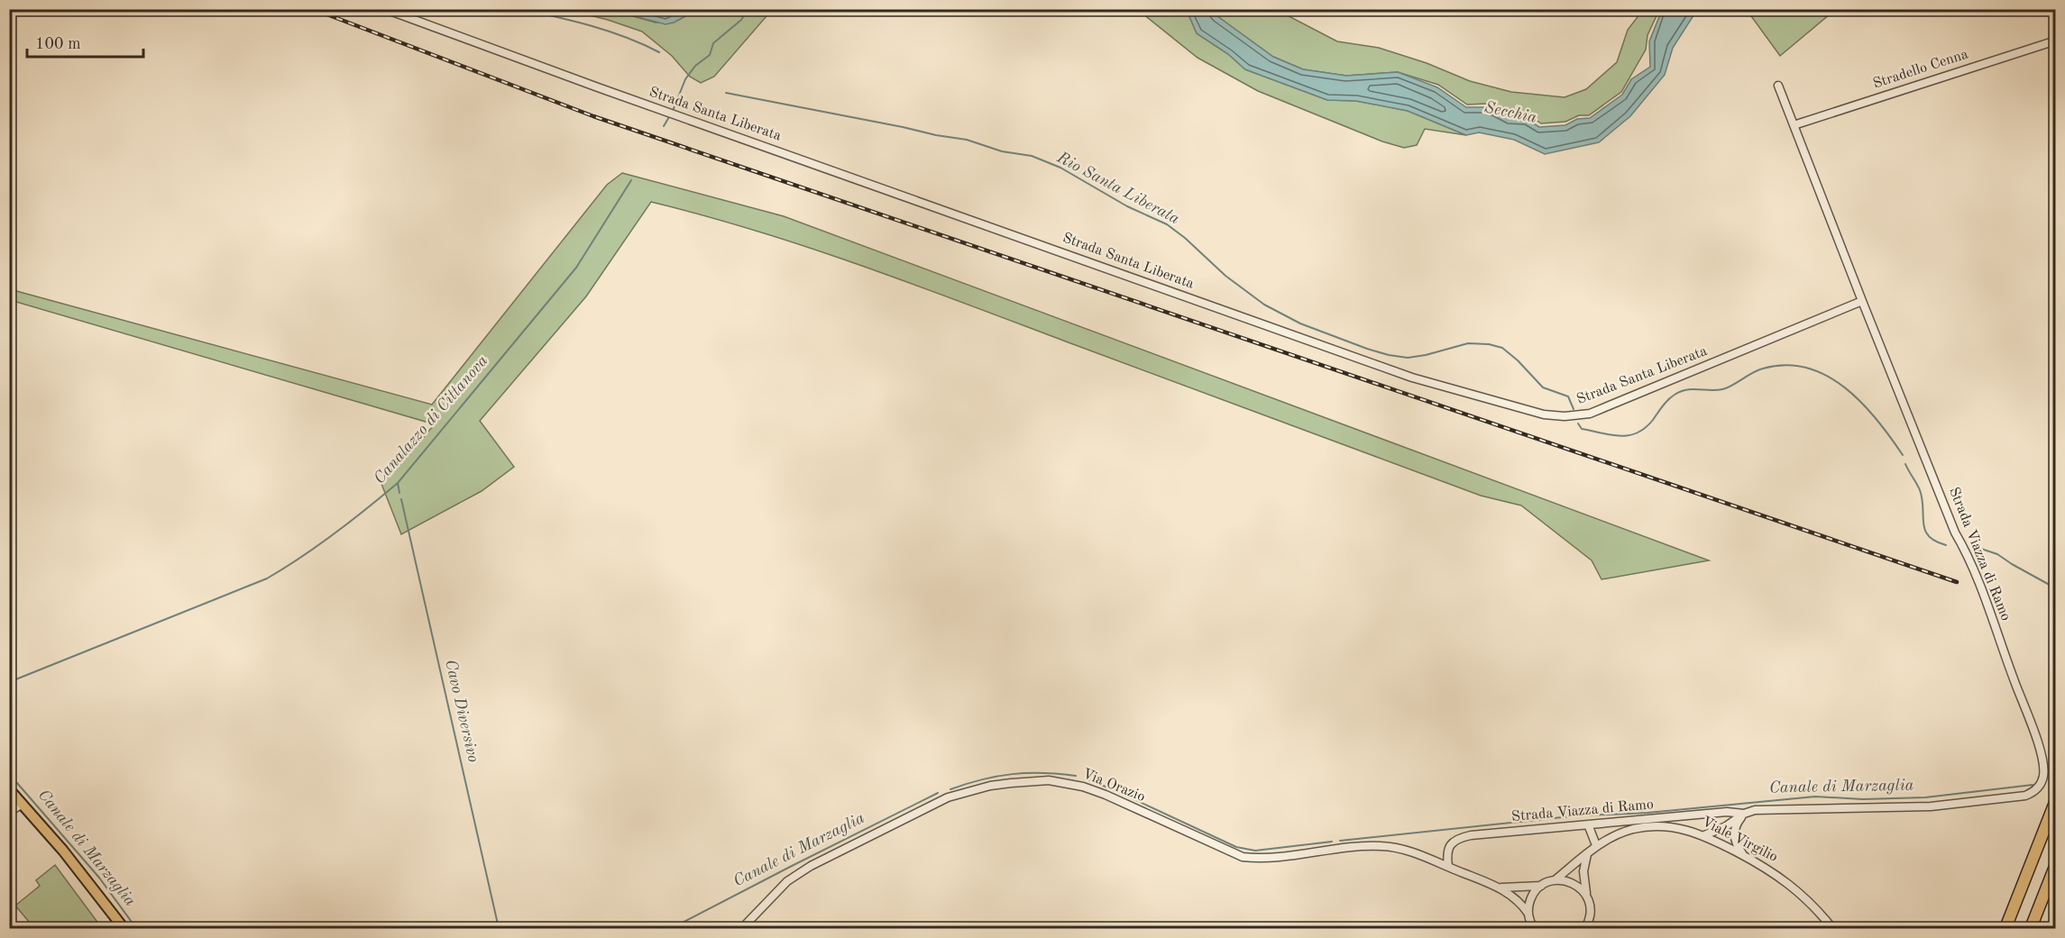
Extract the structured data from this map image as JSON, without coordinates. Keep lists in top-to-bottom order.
{
  "streets": {
    "street": [
      "Stradello Cenna",
      "Strada Santa Liberata",
      "Strada Viazza di Ramo",
      "Via Orazio",
      "Viale Virgilio"
    ]
  },
  "crossings": [
    ["Stradello Cenna", "Strada Viazza di Ramo"],
    ["Strada Santa Liberata", "Strada Viazza di Ramo"],
    ["Strada Viazza di Ramo", "Via Orazio"],
    ["Strada Viazza di Ramo", "Viale Virgilio"],
    ["Via Orazio", "Viale Virgilio"]
  ],
  "water": [
    "Secchia",
    "Rio Santa Liberata",
    "Canalazzo di Cittanova",
    "Cavo Diversivo",
    "Canale di Marzaglia"
  ],
  "scale_bar": "100 m"
}
